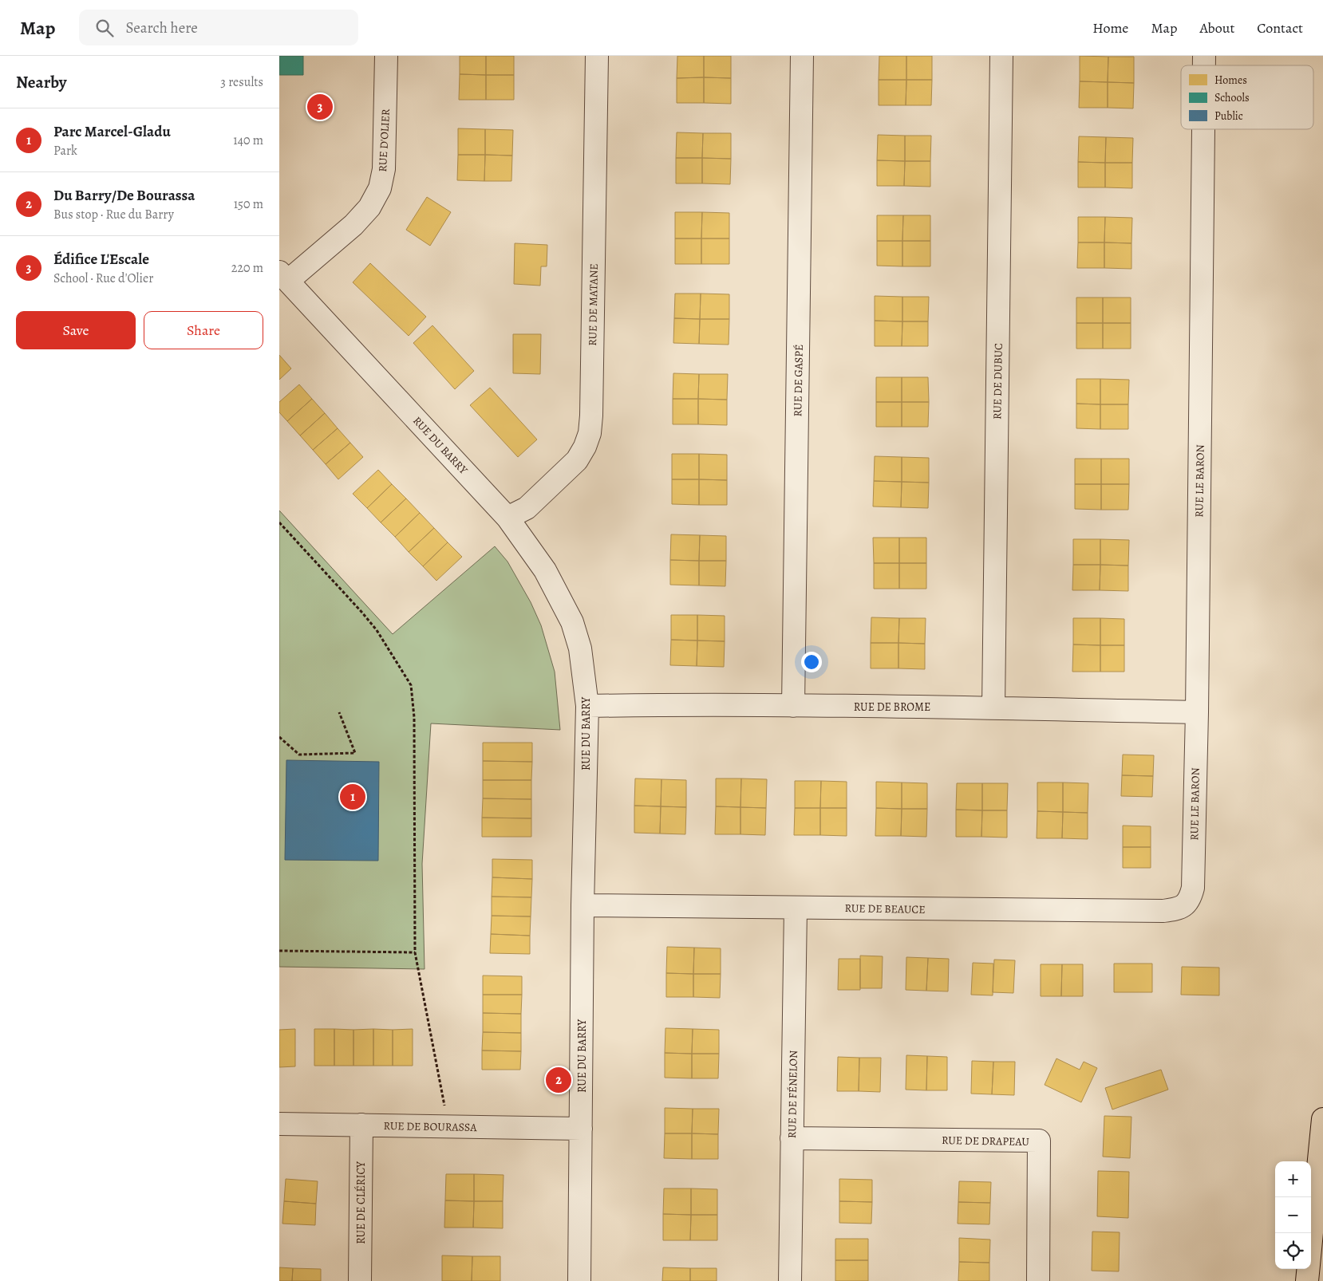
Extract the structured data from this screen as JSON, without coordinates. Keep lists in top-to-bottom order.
{
  "streets": {
    "street": [
      "RUE D'OLIER",
      "RUE DE MATANE",
      "RUE DE GASPÉ",
      "RUE DE DUBUC",
      "RUE DU BARRY",
      "RUE LE BARON",
      "RUE DE BROME",
      "RUE DE BEAUCE",
      "RUE DE FÉNELON",
      "RUE DE BOURASSA",
      "RUE DE DRAPEAU",
      "RUE DE CLÉRICY"
    ]
  },
  "crossings": [
    ["RUE D'OLIER", "RUE DU BARRY"],
    ["RUE DE MATANE", "RUE DU BARRY"],
    ["RUE DE GASPÉ", "RUE DE BROME"],
    ["RUE DE DUBUC", "RUE DE BROME"],
    ["RUE DU BARRY", "RUE DE BROME"],
    ["RUE DU BARRY", "RUE DE BEAUCE"],
    ["RUE DU BARRY", "RUE DE BOURASSA"],
    ["RUE LE BARON", "RUE DE BROME"],
    ["RUE LE BARON", "RUE DE BEAUCE"],
    ["RUE DE BEAUCE", "RUE DE FÉNELON"],
    ["RUE DE FÉNELON", "RUE DE DRAPEAU"],
    ["RUE DE BOURASSA", "RUE DE CLÉRICY"]
  ],
  "legend": ["Homes", "Schools", "Public"],
  "page": {
    "header": "Map",
    "search": "Search here",
    "nav": [
      "Home",
      "Map",
      "About",
      "Contact"
    ],
    "heading": ["Nearby", "3 results"],
    "pins": ["3", "1", "2"],
    "list": [
      {
        "mark": "1",
        "name": "Parc Marcel-Gladu",
        "note": "Park",
        "value": "140 m"
      },
      {
        "mark": "2",
        "name": "Du Barry/De Bourassa",
        "note": "Bus stop · Rue du Barry",
        "value": "150 m"
      },
      {
        "mark": "3",
        "name": "Édifice L'Escale",
        "note": "School · Rue d'Olier",
        "value": "220 m"
      }
    ],
    "buttons": ["Save", "Share"],
    "map_buttons": ["+", "−"]
  }
}
